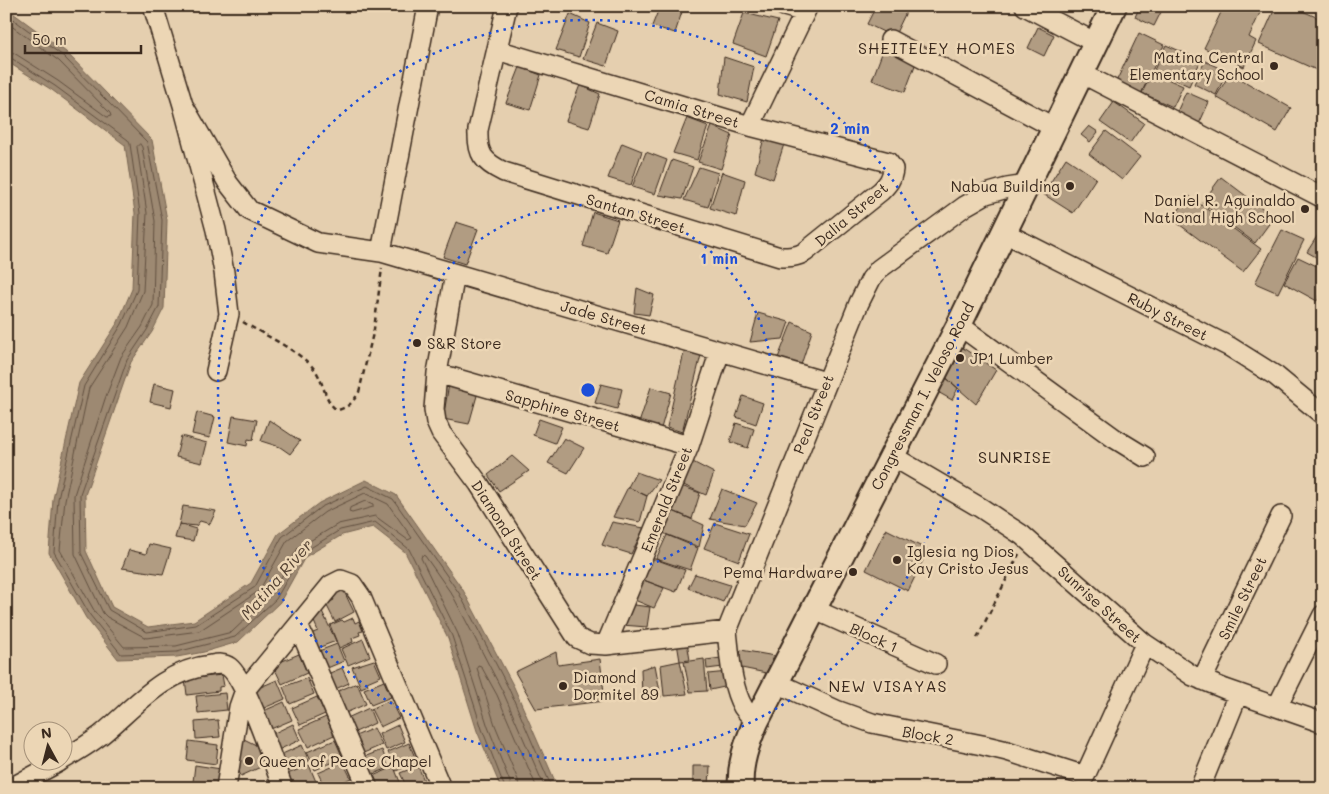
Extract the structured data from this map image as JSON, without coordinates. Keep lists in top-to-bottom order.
{
  "streets": {
    "main road": ["Congressman I. Veloso Road"],
    "street": [
      "Camia Street",
      "Santan Street",
      "Dalia Street",
      "Ruby Street",
      "Jade Street",
      "Sapphire Street",
      "Peal Street",
      "Emerald Street",
      "Diamond Street",
      "Smile Street",
      "Sunrise Street",
      "Block 1",
      "Block 2"
    ]
  },
  "crossings": [
    ["Camia Street", "Santan Street"],
    ["Camia Street", "Dalia Street"],
    ["Santan Street", "Dalia Street"],
    ["Ruby Street", "Congressman I. Veloso Road"],
    ["Jade Street", "Peal Street"],
    ["Jade Street", "Emerald Street"],
    ["Jade Street", "Diamond Street"],
    ["Congressman I. Veloso Road", "Peal Street"],
    ["Congressman I. Veloso Road", "Sunrise Street"],
    ["Congressman I. Veloso Road", "Block 1"],
    ["Congressman I. Veloso Road", "Block 2"],
    ["Sapphire Street", "Emerald Street"],
    ["Sapphire Street", "Diamond Street"],
    ["Peal Street", "Diamond Street"],
    ["Emerald Street", "Diamond Street"],
    ["Smile Street", "Sunrise Street"],
    ["Sunrise Street", "Block 2"]
  ],
  "districts": ["SHEITELEY HOMES", "SUNRISE", "NEW VISAYAS"],
  "water": ["Matina River"],
  "places": [
    "Matina Central Elementary School",
    "Nabua Building",
    "Daniel R. Aguinaldo National High School",
    "S&R Store",
    "JP1 Lumber",
    "Iglesia ng Dios Kay Cristo Jesus",
    "Pema Hardware",
    "Diamond Dormitel 89",
    "Queen of Peace Chapel"
  ],
  "scale_bar": "50 m",
  "north": "top",
  "rings": ["2 min", "1 min"]
}
